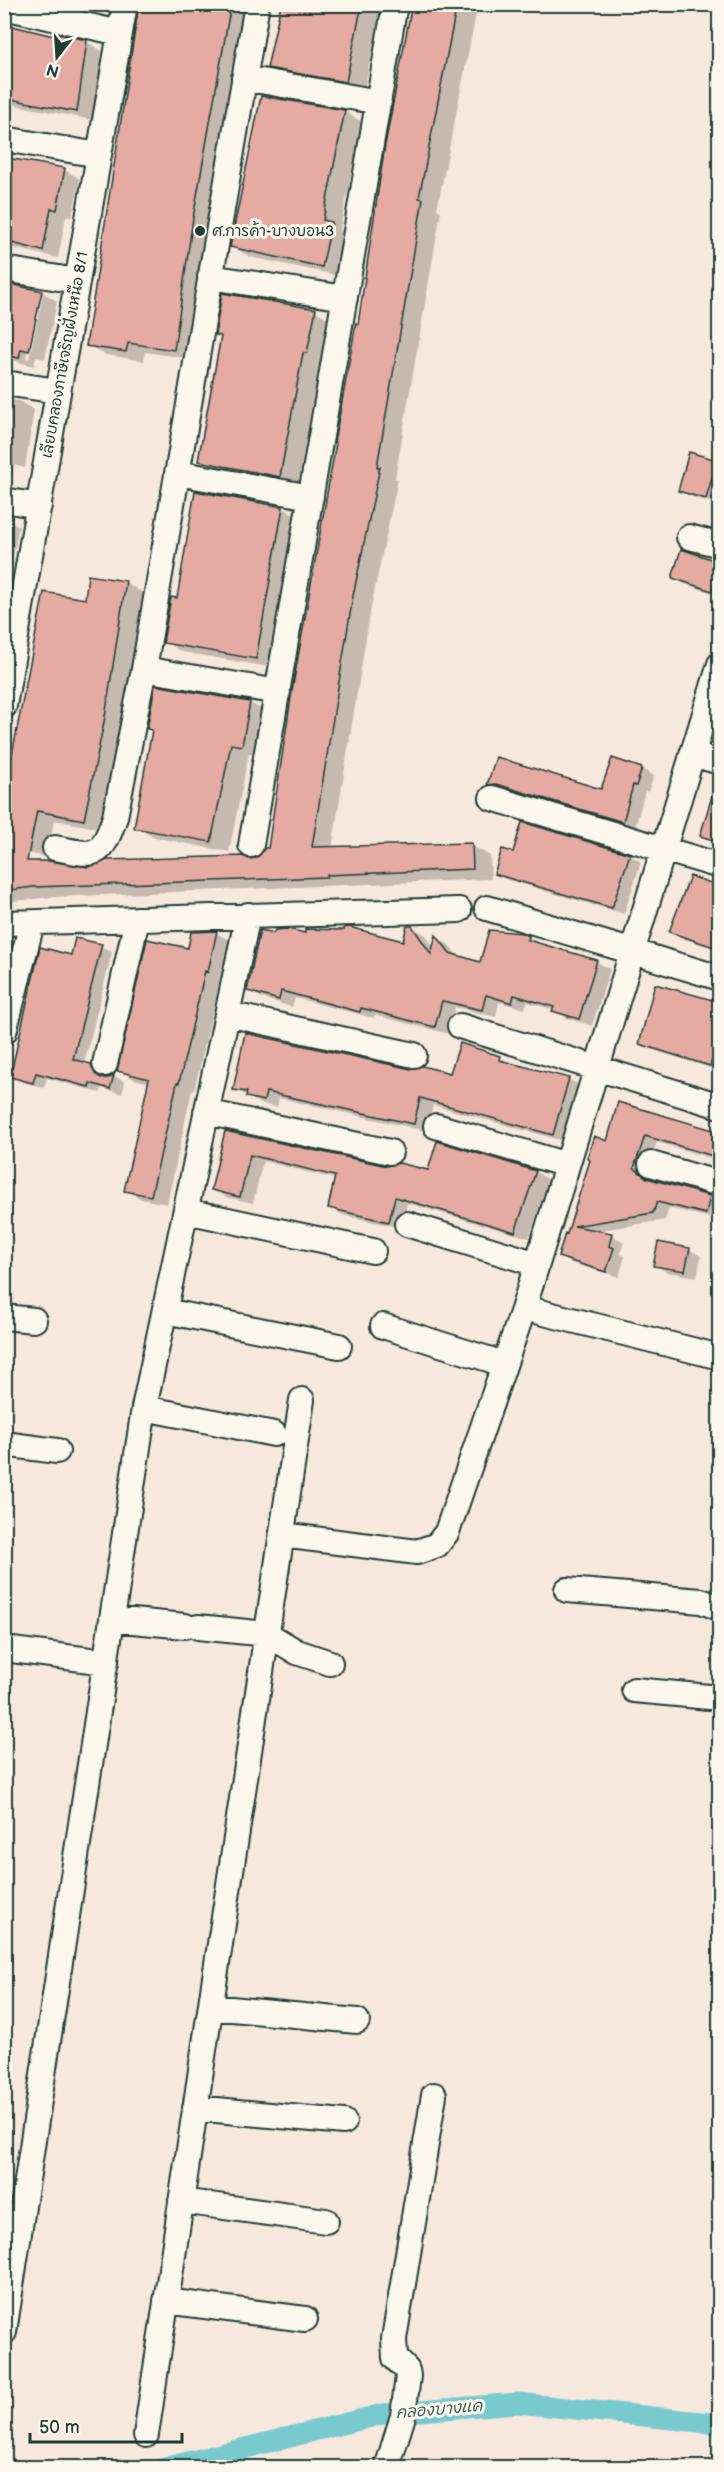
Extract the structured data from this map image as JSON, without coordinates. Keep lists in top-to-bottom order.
{
  "streets": {
    "street": ["เลียบคลองภาษีเจริญฝั่งเหนือ 8/1"]
  },
  "water": ["คลองบางแค"],
  "places": ["ศ.การค้า-บางบอน3"],
  "scale_bar": "50 m",
  "north": "bottom"
}
